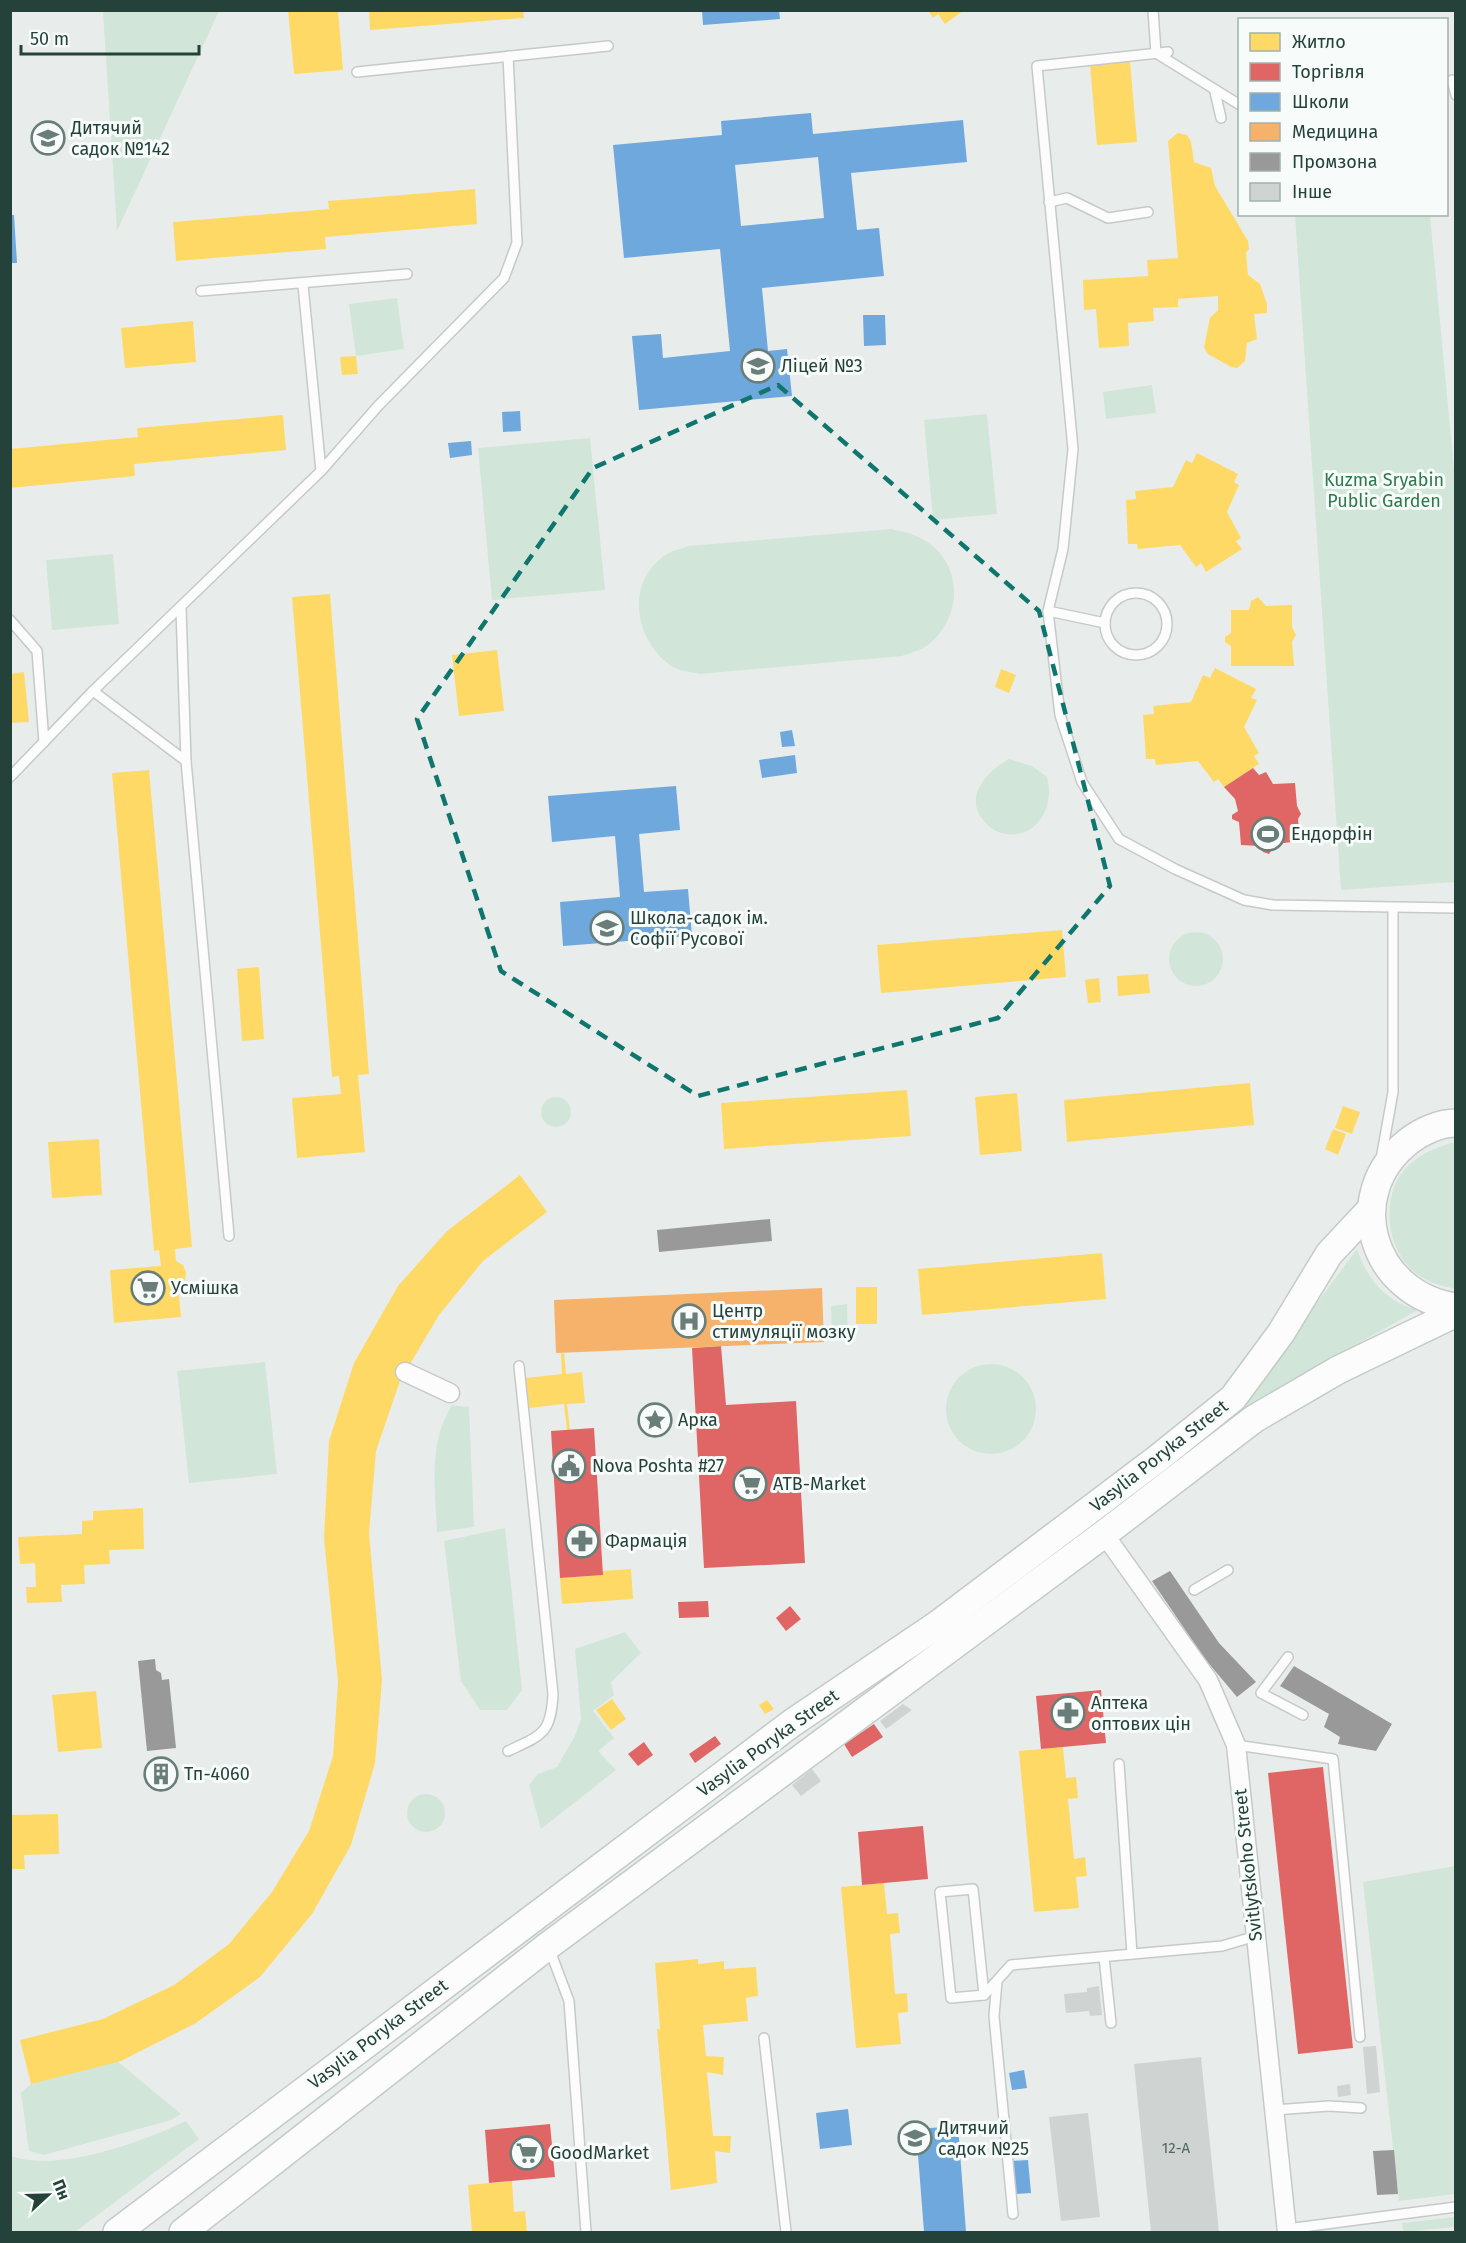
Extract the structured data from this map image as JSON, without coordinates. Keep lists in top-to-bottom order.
{
  "streets": {
    "street": ["Vasylia Poryka Street", "Svitlytskoho Street"]
  },
  "crossings": [
    ["Vasylia Poryka Street", "Svitlytskoho Street"]
  ],
  "parks": ["Kuzma Sryabin Public Garden"],
  "places": {
    "school or university": [
      "Дитячий садок №142",
      "Ліцей №3",
      "Школа-садок ім. Софії Русової",
      "Дитячий садок №25"
    ],
    "sports": ["Ендорфін"],
    "supermarket": ["Усмішка", "ATB-Market", "GoodMarket"],
    "hospital": ["Центр стимуляції мозку"],
    "place": ["Арка"],
    "public building": ["Nova Poshta #27"],
    "pharmacy": ["Фармація", "Аптека оптових цін"],
    "building": ["Тп-4060"]
  },
  "house_numbers": ["12-А"],
  "legend": [
    "Житло",
    "Торгівля",
    "Школи",
    "Медицина",
    "Промзона",
    "Інше"
  ],
  "scale_bar": "50 m",
  "north": "right"
}
